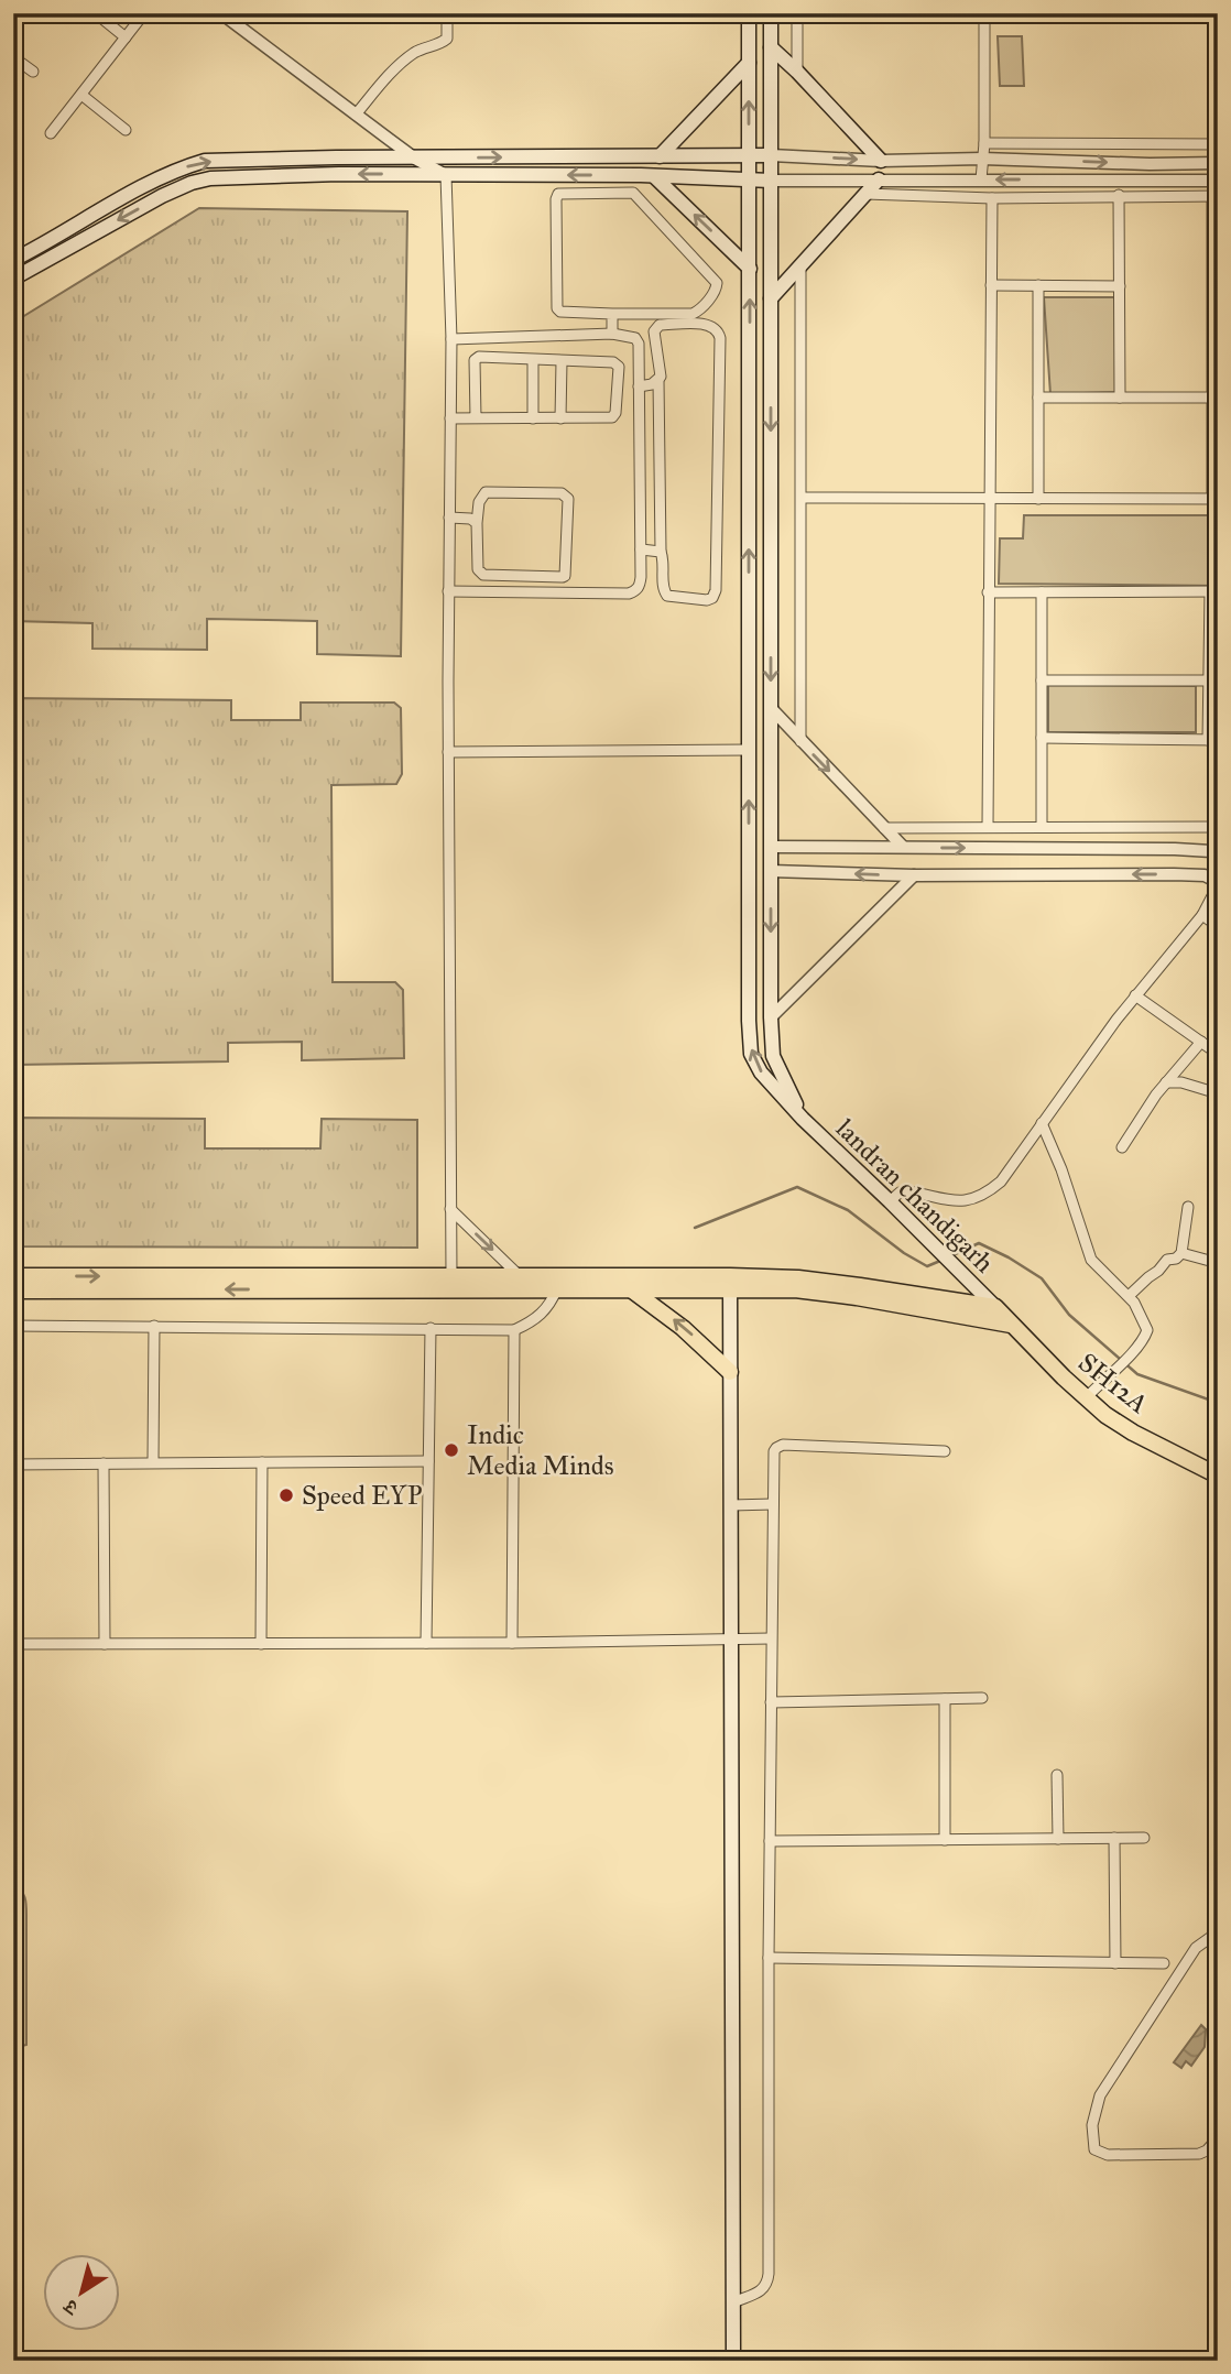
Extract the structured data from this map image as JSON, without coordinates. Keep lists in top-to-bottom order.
{
  "streets": {
    "main road": ["landran chandigarh", "SH12A"]
  },
  "crossings": [
    ["landran chandigarh", "SH12A"]
  ],
  "places": ["Indic Media Minds", "Speed EYP"],
  "north": "bottom left"
}
